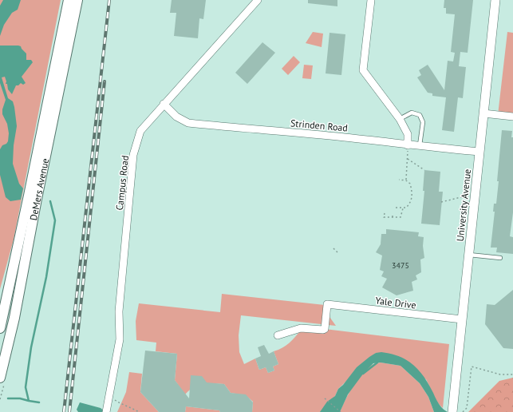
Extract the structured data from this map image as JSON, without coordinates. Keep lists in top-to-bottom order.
{
  "streets": {
    "main road": ["DeMers Avenue"],
    "street": [
      "Strinden Road",
      "Campus Road",
      "University Avenue",
      "Yale Drive"
    ]
  },
  "crossings": [
    ["Strinden Road", "Campus Road"],
    ["Strinden Road", "University Avenue"],
    ["University Avenue", "Yale Drive"]
  ],
  "house_numbers": ["3475"]
}
